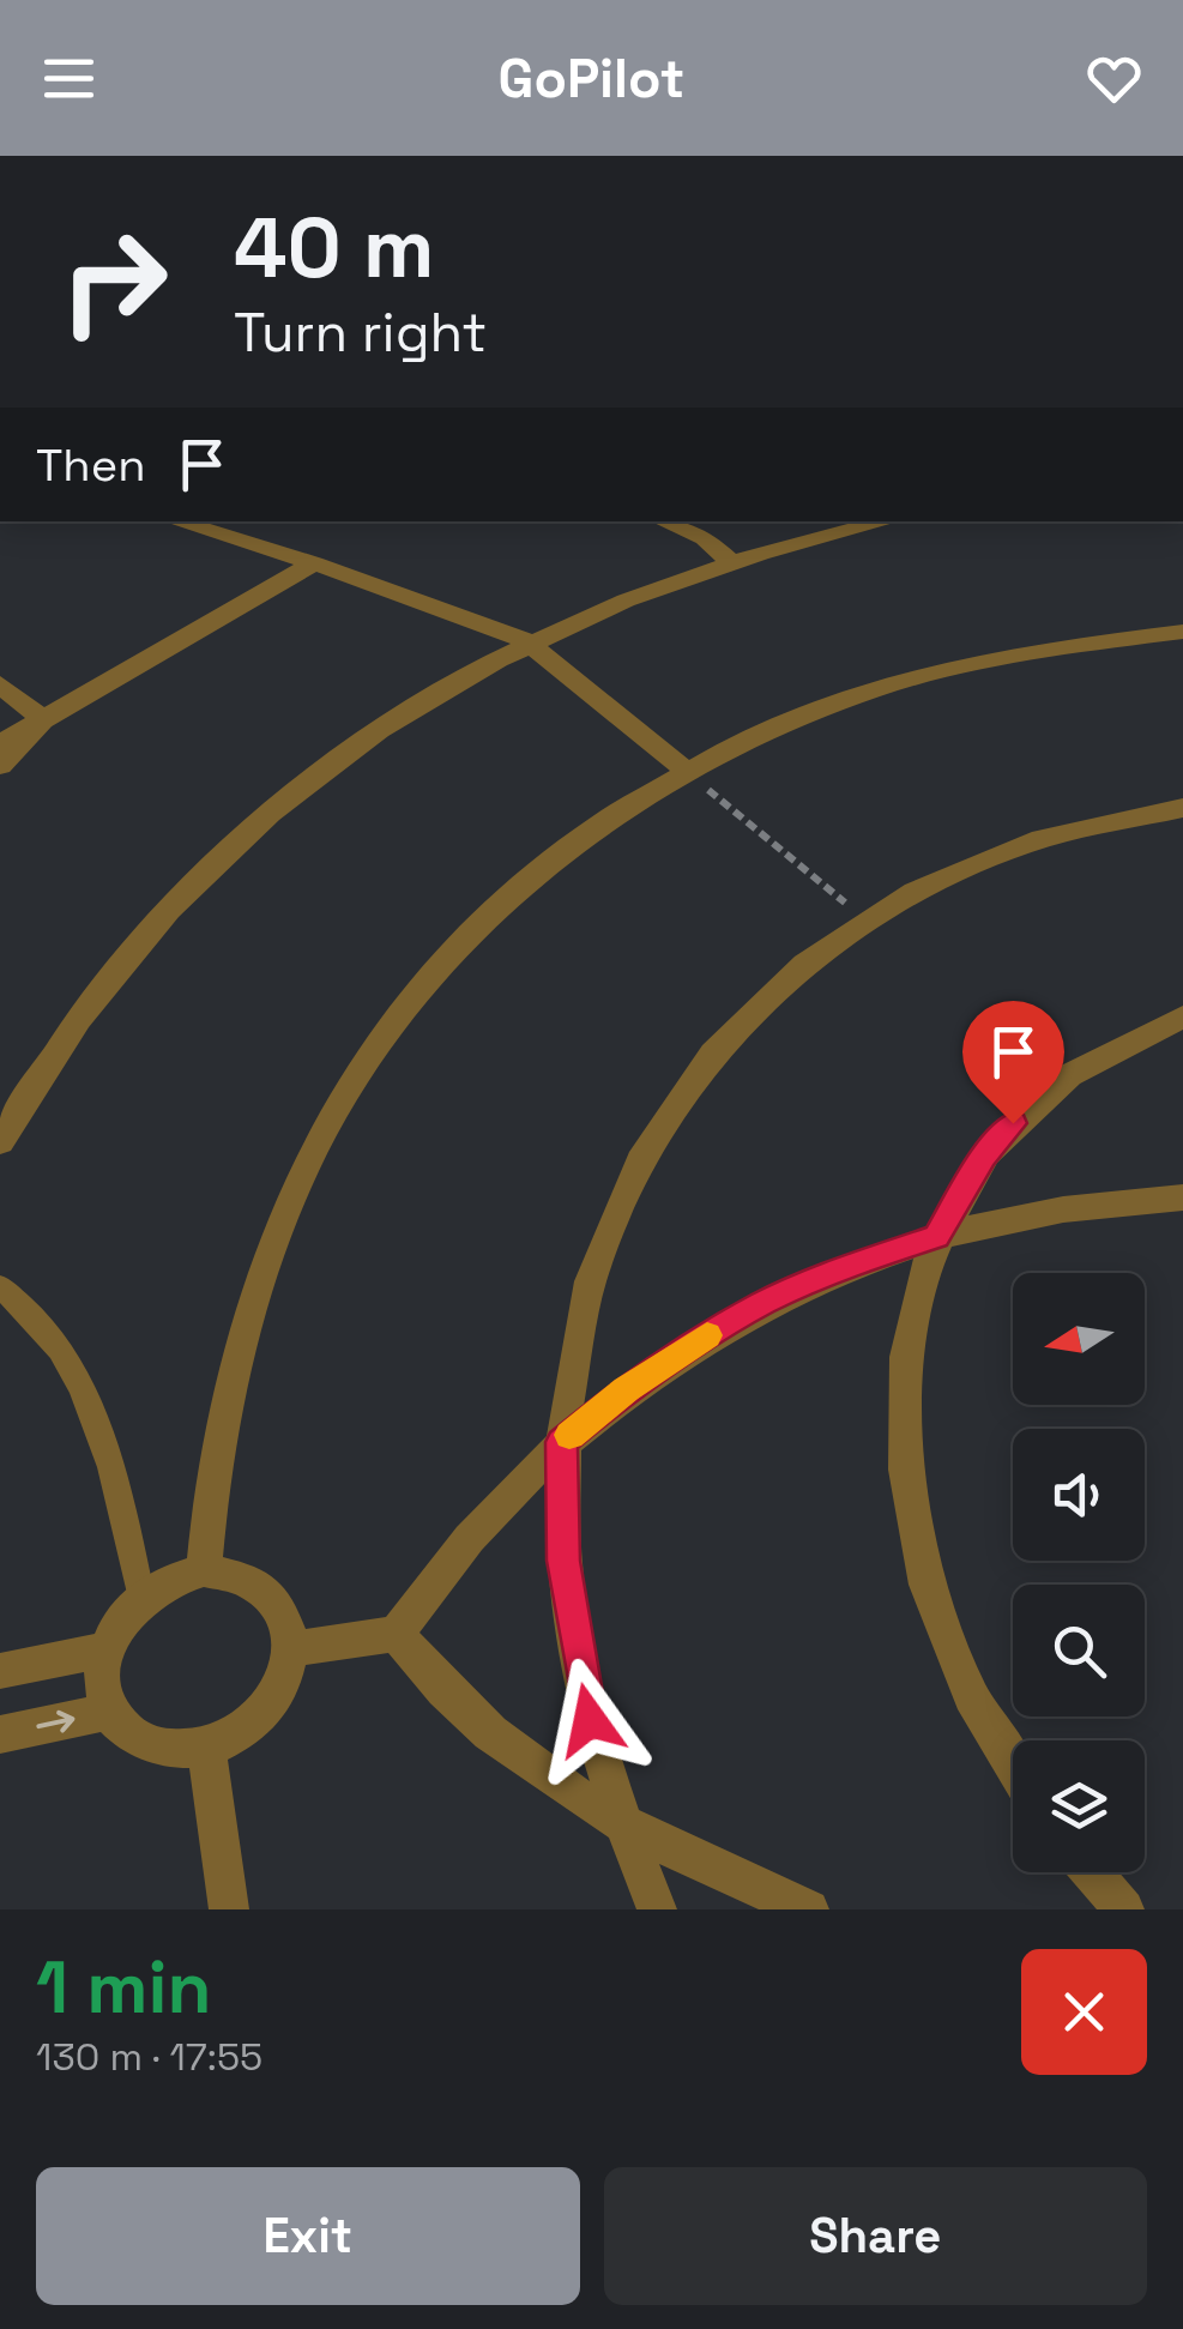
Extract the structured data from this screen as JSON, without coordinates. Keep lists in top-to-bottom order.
{
  "north": "left",
  "page": {
    "header": "GoPilot",
    "turn": ["40 m", "Turn right"],
    "then": "Then",
    "heading": ["1 min", "130 m · 17:55"],
    "buttons": ["Exit", "Share"]
  }
}
